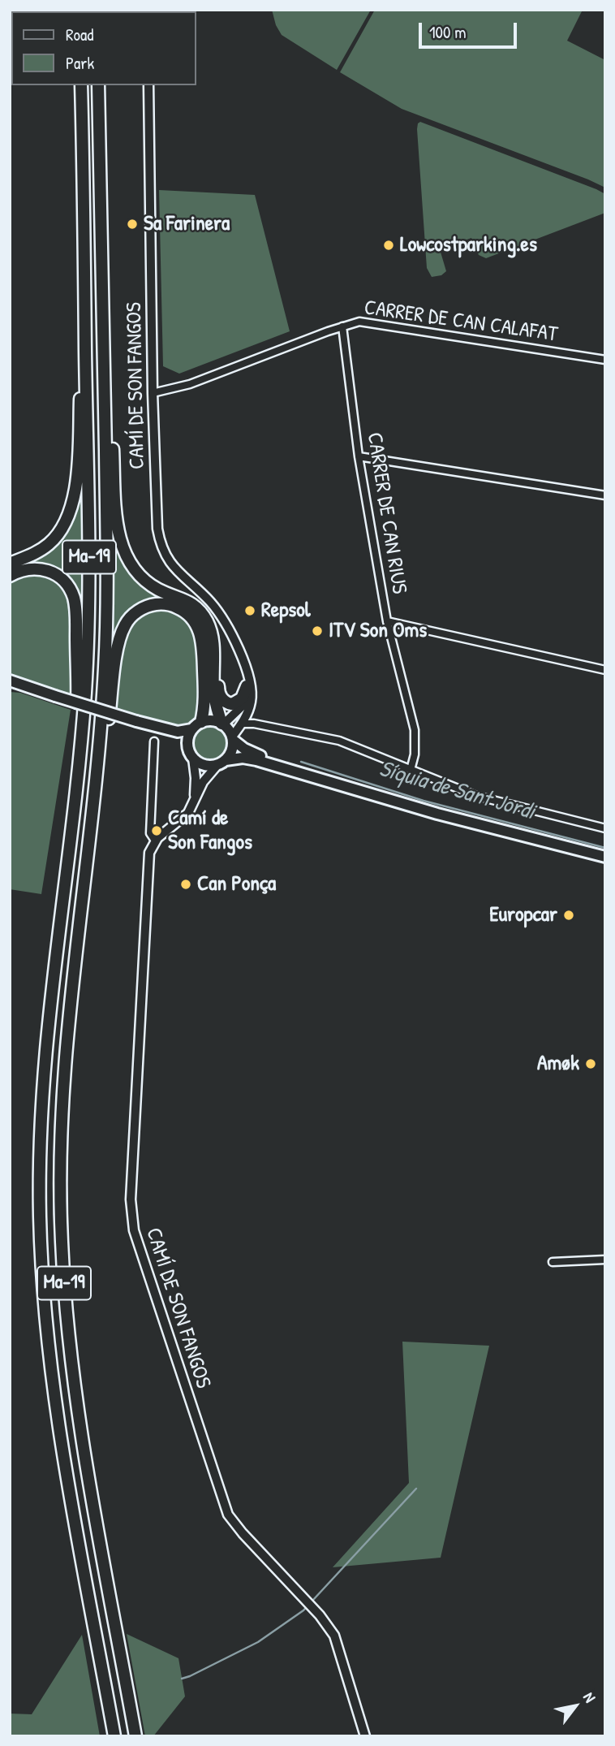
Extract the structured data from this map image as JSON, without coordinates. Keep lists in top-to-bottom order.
{
  "streets": {
    "highway": ["Ma-19"],
    "street": ["CARRER DE CAN CALAFAT", "CAMÍ DE SON FANGOS", "CARRER DE CAN RIUS"]
  },
  "crossings": [
    ["CARRER DE CAN CALAFAT", "CAMÍ DE SON FANGOS"],
    ["CARRER DE CAN CALAFAT", "CARRER DE CAN RIUS"]
  ],
  "water": ["Síquia de Sant Jordi"],
  "places": [
    "Sa Farinera",
    "Lowcostparking.es",
    "Repsol",
    "ITV Son Oms",
    "Camí de Son Fangos",
    "Can Ponça",
    "Europcar",
    "Amøk"
  ],
  "legend": ["Road", "Park"],
  "scale_bar": "100 m",
  "north": "top right"
}
